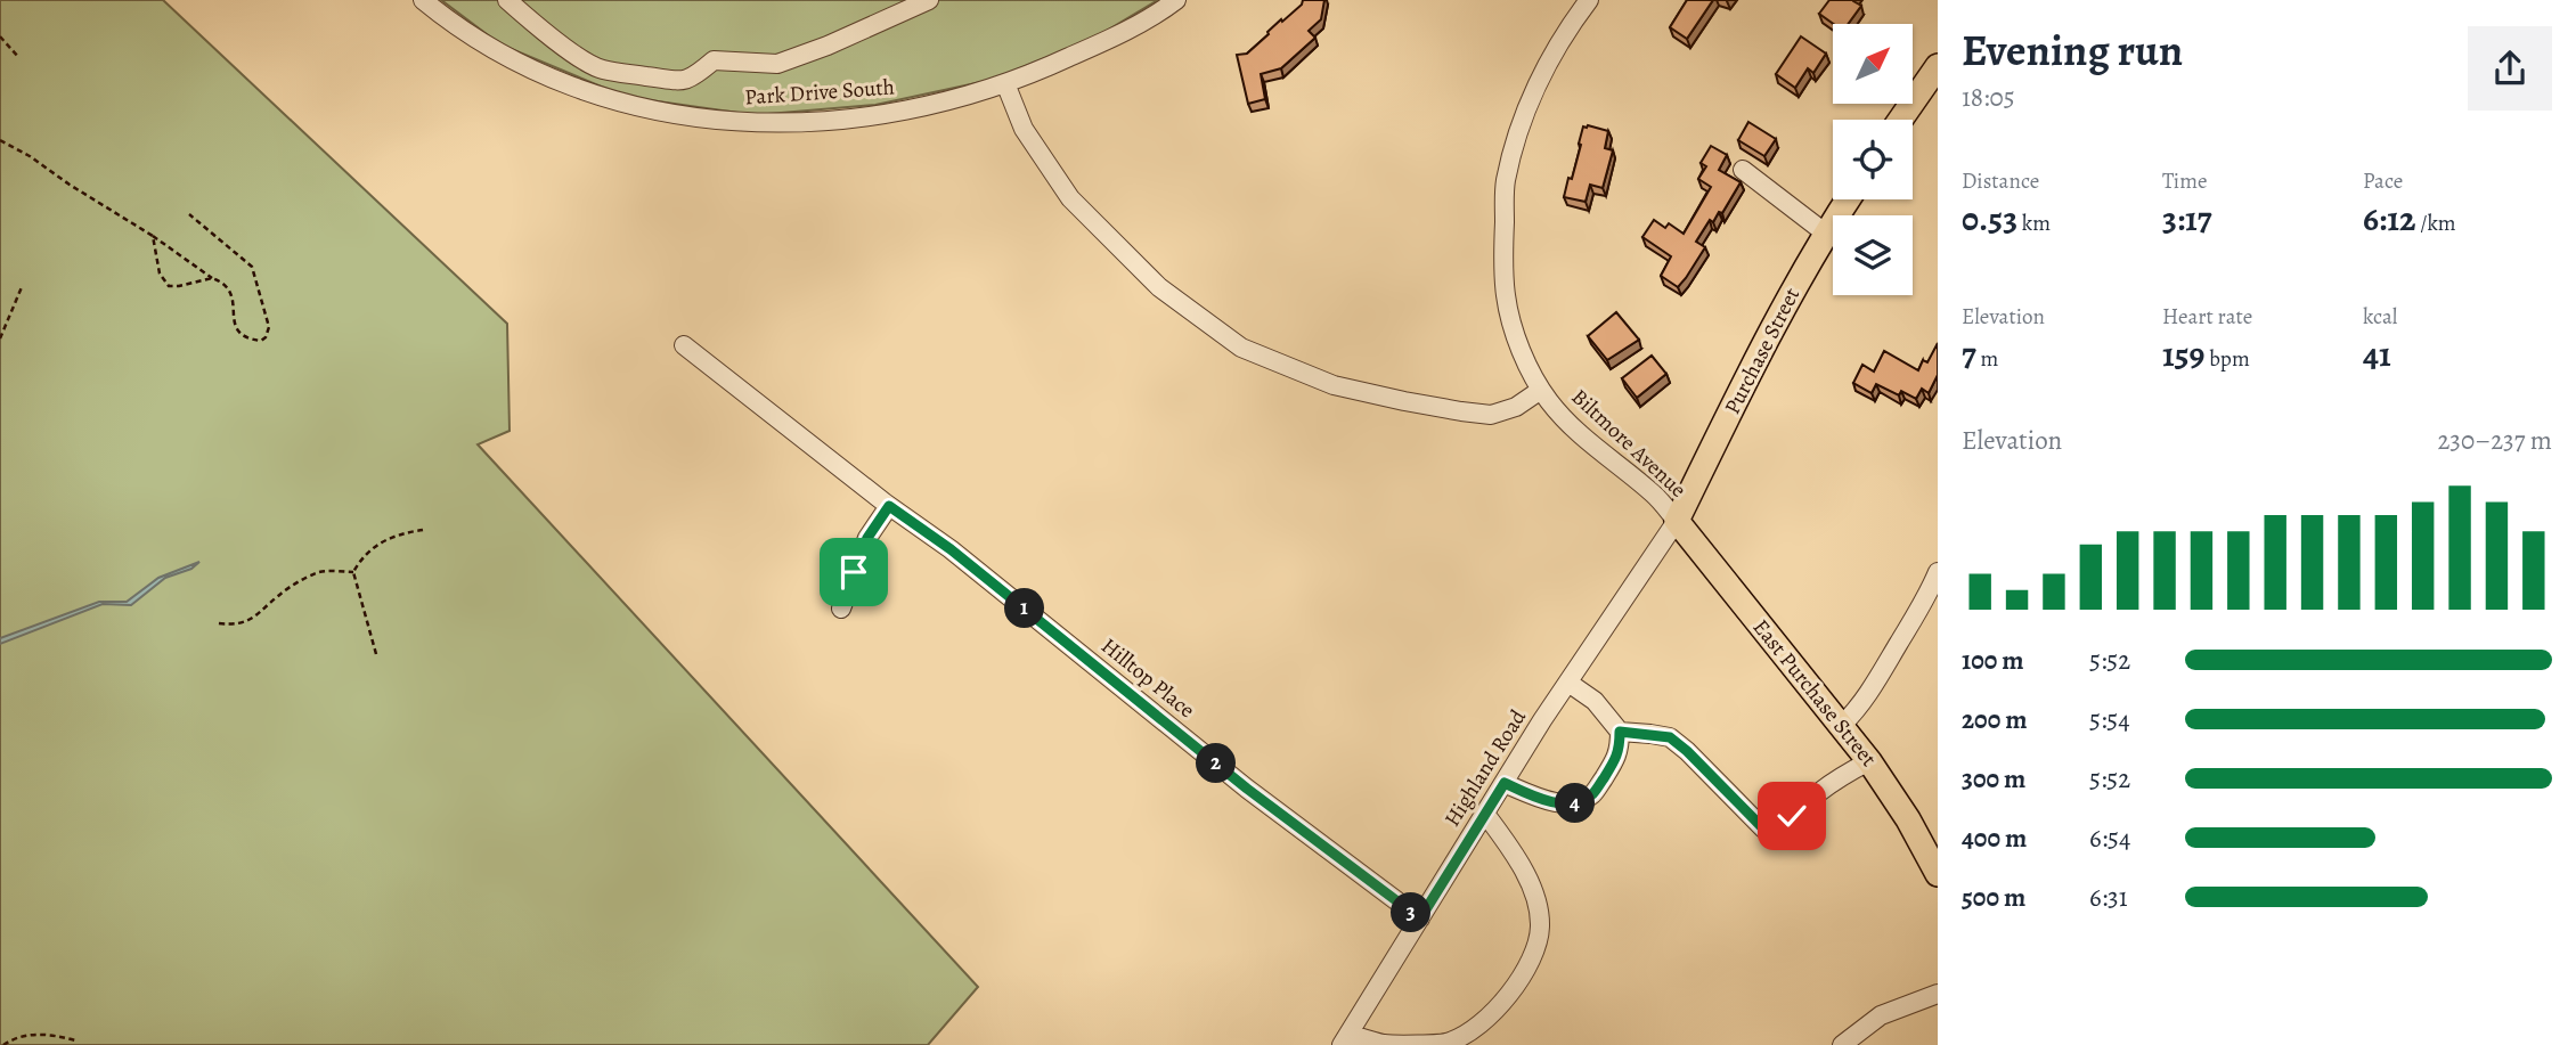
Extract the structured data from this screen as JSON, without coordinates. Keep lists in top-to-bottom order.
{
  "streets": {
    "main road": ["Purchase Street", "East Purchase Street"],
    "street": [
      "Park Drive South",
      "Biltmore Avenue",
      "Hilltop Place",
      "Highland Road"
    ]
  },
  "crossings": [
    ["Purchase Street", "Biltmore Avenue"],
    ["Purchase Street", "East Purchase Street"],
    ["Purchase Street", "Highland Road"],
    ["Biltmore Avenue", "East Purchase Street"],
    ["Biltmore Avenue", "Highland Road"],
    ["Hilltop Place", "Highland Road"],
    ["East Purchase Street", "Highland Road"]
  ],
  "north": "top right",
  "page": {
    "heading": ["Evening run", "18:05"],
    "stats": [
      ["Distance", "0.53 km"],
      ["Time", "3:17"],
      ["Pace", "6:12 /km"],
      ["Elevation", "7 m"],
      ["Heart rate", "159 bpm"],
      ["kcal", "41"]
    ],
    "chart": ["Elevation", "230–237 m"],
    "pins": [
      "1",
      "2",
      "4",
      "3"
    ],
    "list": [
      {
        "name": "100 m",
        "note": "5:52"
      },
      {
        "name": "200 m",
        "note": "5:54"
      },
      {
        "name": "300 m",
        "note": "5:52"
      },
      {
        "name": "400 m",
        "note": "6:54"
      },
      {
        "name": "500 m",
        "note": "6:31"
      }
    ]
  }
}
